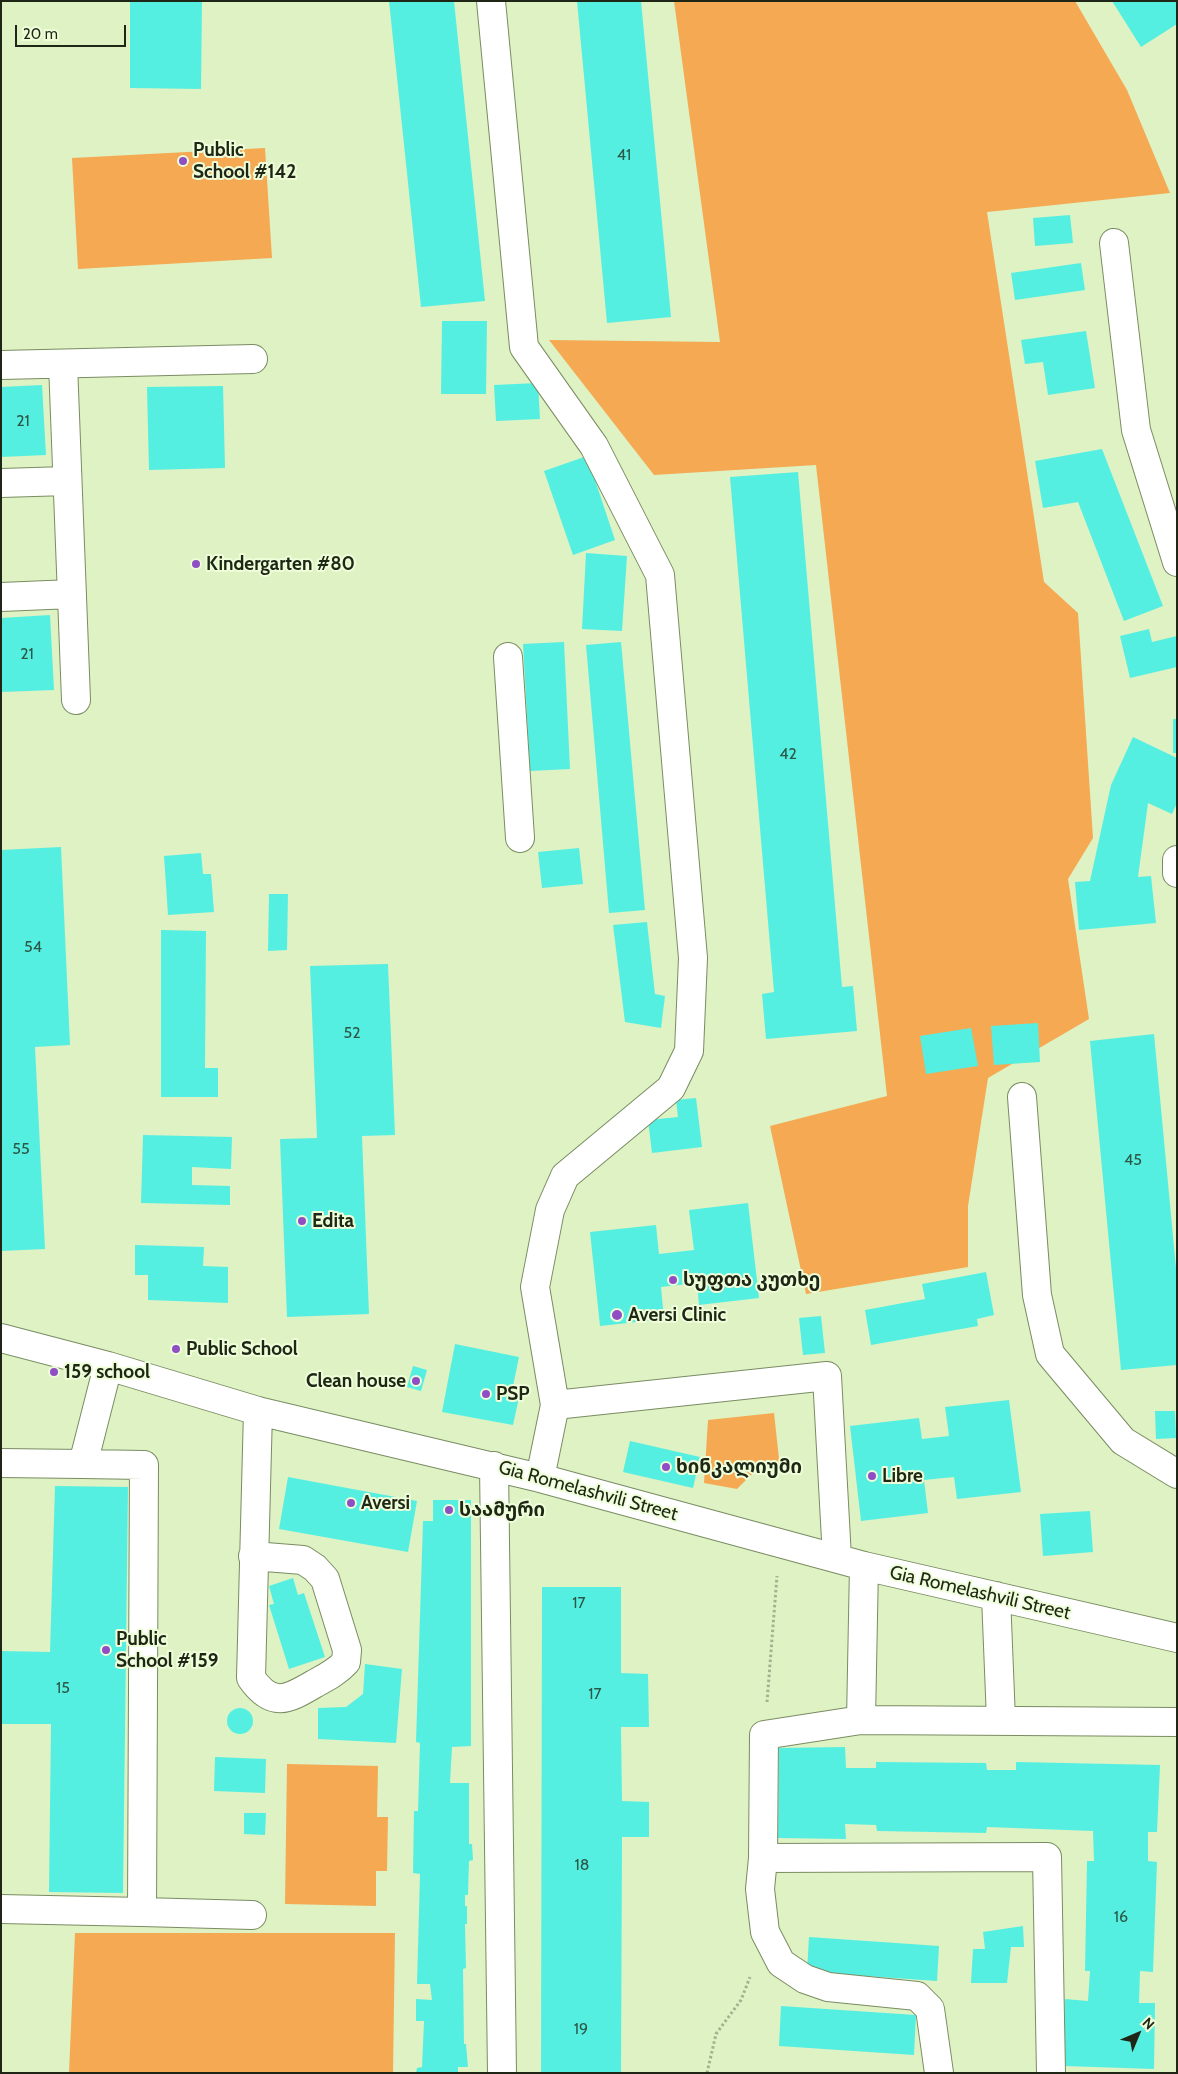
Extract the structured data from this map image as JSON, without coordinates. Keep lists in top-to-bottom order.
{
  "streets": {
    "street": ["Gia Romelashvili Street"]
  },
  "places": [
    "Public School #142",
    "Kindergarten #80",
    "Edita",
    "სუფთა კუთხე",
    "Aversi Clinic",
    "Public School",
    "159 school",
    "Clean house",
    "PSP",
    "ხინკალიუმი",
    "Libre",
    "Aversi",
    "საამური",
    "Public School #159"
  ],
  "house_numbers": [
    "41",
    "21",
    "21",
    "42",
    "54",
    "52",
    "55",
    "45",
    "17",
    "15",
    "17",
    "18",
    "16",
    "19"
  ],
  "scale_bar": "20 m",
  "north": "top right"
}
